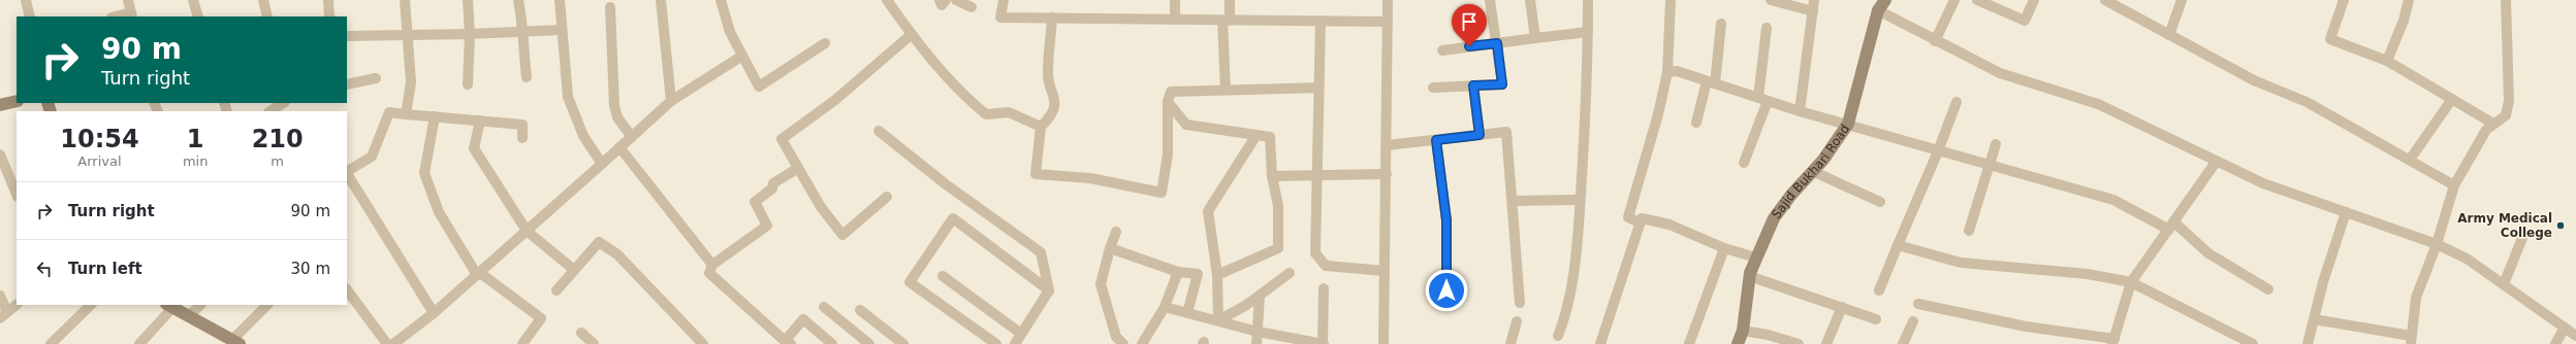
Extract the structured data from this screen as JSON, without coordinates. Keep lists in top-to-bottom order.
{
  "streets": {
    "street": ["Sajid Bukhari Road"]
  },
  "places": ["Army Medical College"],
  "page": {
    "turn": ["90 m", "Turn right"],
    "eta": [
      "10:54",
      "Arrival",
      "1",
      "min",
      "210",
      "m"
    ],
    "list": [
      {
        "name": "Turn right",
        "value": "90 m"
      },
      {
        "name": "Turn left",
        "value": "30 m"
      }
    ]
  }
}
